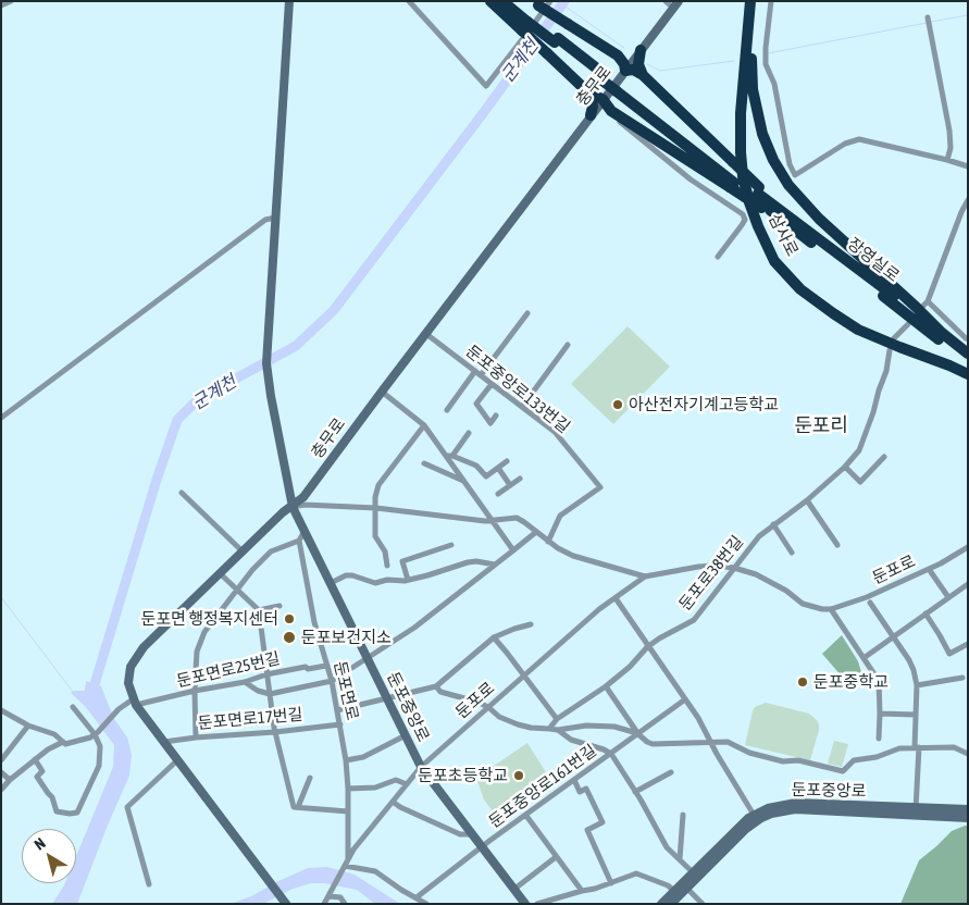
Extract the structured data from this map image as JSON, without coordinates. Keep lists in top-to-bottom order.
{
  "streets": {
    "highway": ["삼사로", "장영실로"],
    "street": [
      "충무로",
      "둔포중앙로133번길",
      "둔포로",
      "둔포로38번길",
      "둔포면로25번길",
      "둔포면로",
      "둔포중앙로",
      "둔포면로17번길",
      "둔포중앙로161번길"
    ]
  },
  "crossings": [
    ["충무로", "둔포중앙로133번길"],
    ["충무로", "둔포로"],
    ["충무로", "둔포면로25번길"],
    ["충무로", "둔포중앙로"],
    ["충무로", "둔포면로17번길"],
    ["둔포중앙로133번길", "둔포로"],
    ["둔포로", "둔포로38번길"],
    ["둔포로", "둔포면로"],
    ["둔포로", "둔포중앙로"],
    ["둔포면로25번길", "둔포면로"],
    ["둔포면로", "둔포면로17번길"],
    ["둔포중앙로", "둔포중앙로161번길"]
  ],
  "districts": ["둔포리"],
  "water": ["군계천"],
  "places": [
    "아산전자기계고등학교",
    "둔포면 행정복지센터",
    "둔포보건지소",
    "둔포중학교",
    "둔포초등학교"
  ],
  "north": "top left"
}
